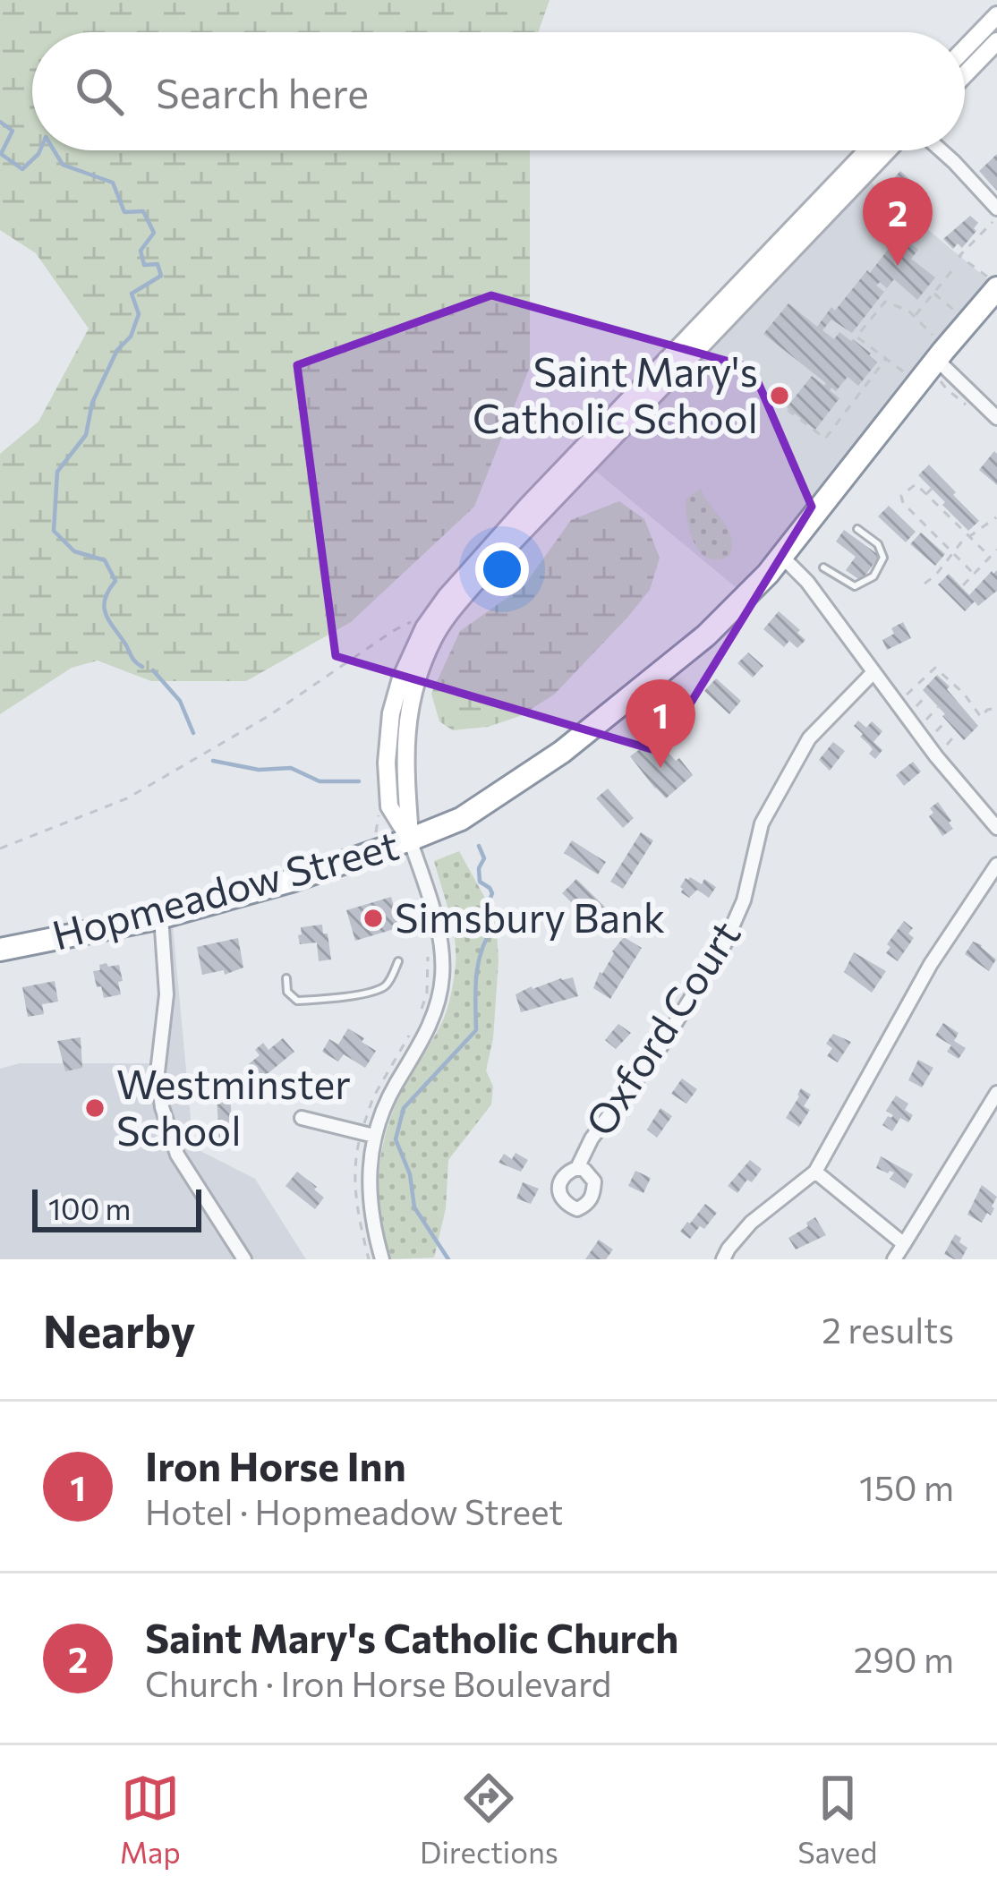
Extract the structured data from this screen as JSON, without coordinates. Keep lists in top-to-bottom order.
{
  "streets": {
    "highway": ["Hopmeadow Street"],
    "street": ["Oxford Court"]
  },
  "places": ["Saint Mary's Catholic School", "Simsbury Bank", "Westminster School"],
  "scale_bar": "100 m",
  "page": {
    "search": "Search here",
    "pins": ["2", "1"],
    "scale": "100 m",
    "heading": ["Nearby", "2 results"],
    "list": [
      {
        "mark": "1",
        "name": "Iron Horse Inn",
        "note": "Hotel · Hopmeadow Street",
        "value": "150 m"
      },
      {
        "mark": "2",
        "name": "Saint Mary's Catholic Church",
        "note": "Church · Iron Horse Boulevard",
        "value": "290 m"
      }
    ],
    "nav": ["Map", "Directions", "Saved"]
  }
}
